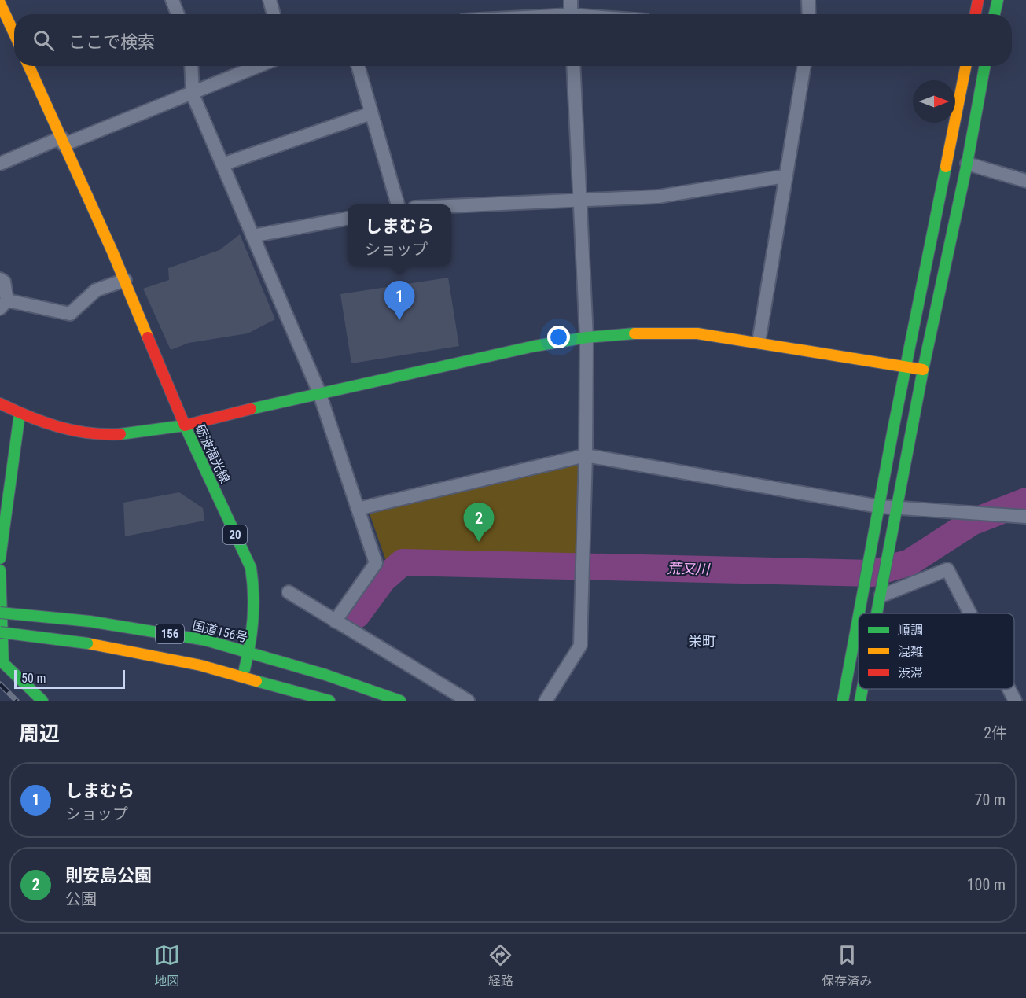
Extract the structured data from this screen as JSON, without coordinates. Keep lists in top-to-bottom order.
{
  "streets": {
    "main road": [
      "砺波福光線",
      "20",
      "国道156号",
      "156"
    ]
  },
  "crossings": [
    ["砺波福光線", "国道156号"],
    ["砺波福光線", "156"]
  ],
  "districts": ["栄町"],
  "water": ["荒又川"],
  "legend": ["順調", "混雑", "渋滞"],
  "scale_bar": "50 m",
  "north": "right",
  "page": {
    "search": "ここで検索",
    "popup": ["しまむら", "ショップ"],
    "pins": ["1", "2"],
    "scale": "50 m",
    "heading": ["周辺", "2件"],
    "list": [
      {
        "mark": "1",
        "name": "しまむら",
        "note": "ショップ",
        "value": "70 m"
      },
      {
        "mark": "2",
        "name": "則安島公園",
        "note": "公園",
        "value": "100 m"
      }
    ],
    "nav": ["地図", "経路", "保存済み"]
  }
}
